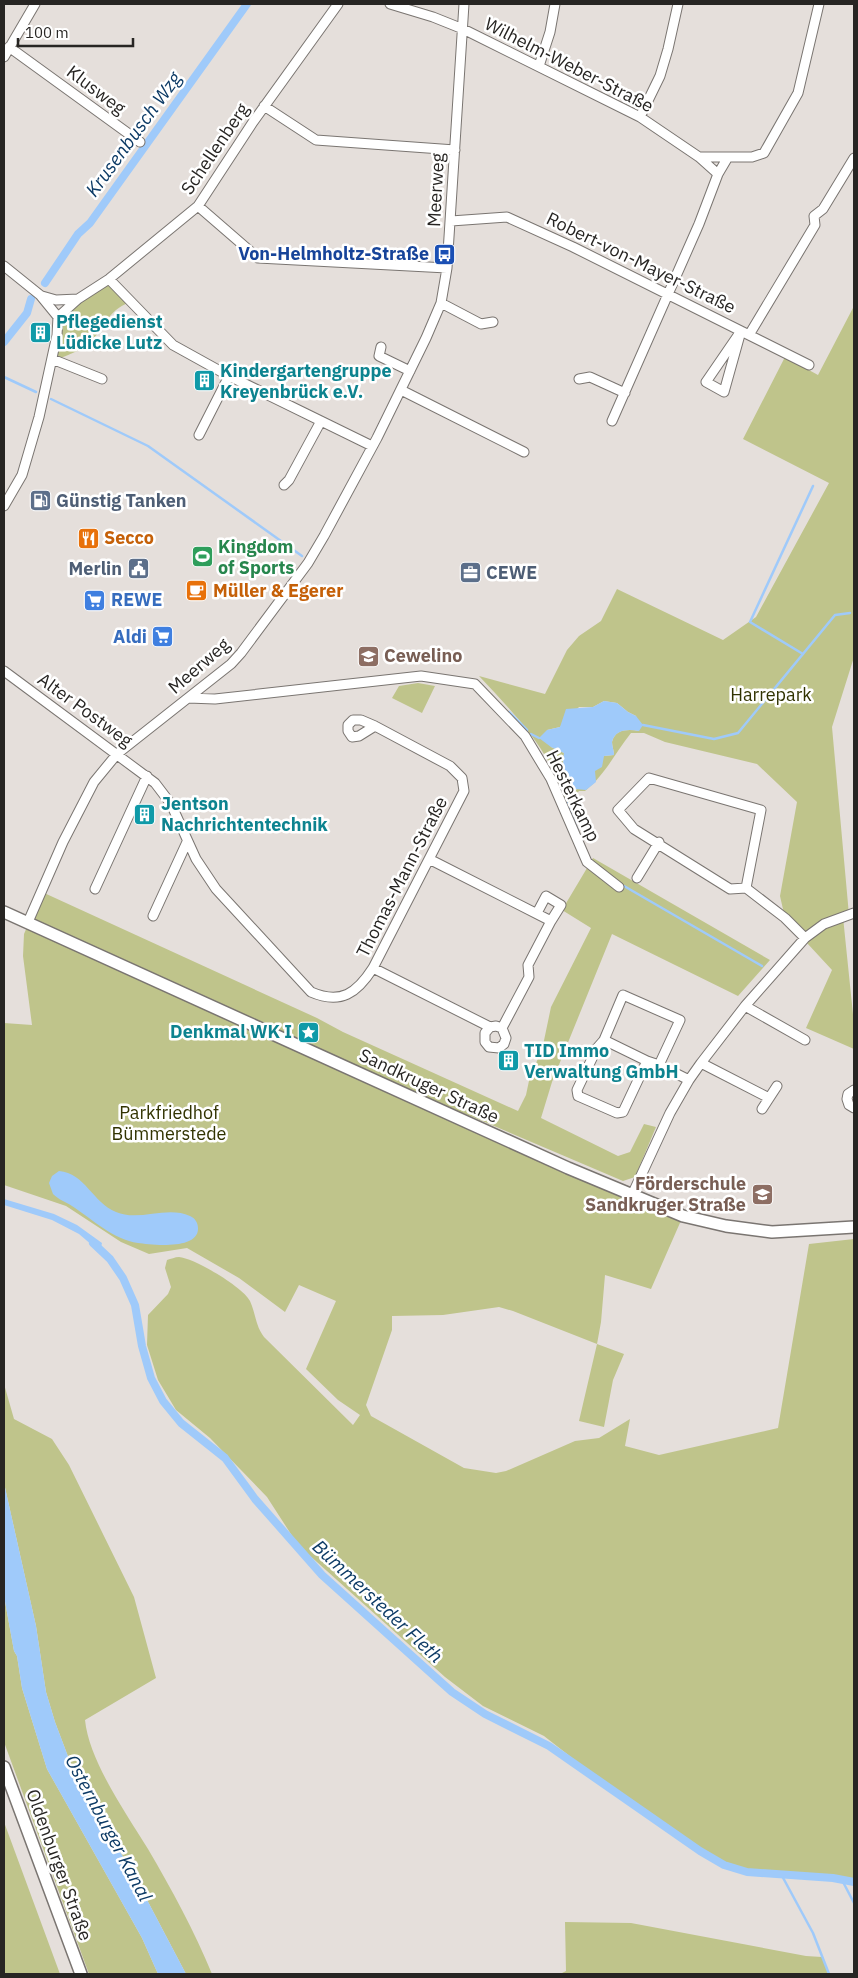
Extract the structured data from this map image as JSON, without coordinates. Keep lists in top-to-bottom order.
{
  "streets": {
    "street": [
      "Wilhelm-Weber-Straße",
      "Klusweg",
      "Schellenberg",
      "Meerweg",
      "Robert-von-Mayer-Straße",
      "Alter Postweg",
      "Hesterkamp",
      "Thomas-Mann-Straße",
      "Sandkruger Straße",
      "Oldenburger Straße"
    ]
  },
  "crossings": [
    ["Wilhelm-Weber-Straße", "Meerweg"],
    ["Meerweg", "Robert-von-Mayer-Straße"],
    ["Meerweg", "Alter Postweg"],
    ["Meerweg", "Hesterkamp"],
    ["Meerweg", "Sandkruger Straße"],
    ["Alter Postweg", "Thomas-Mann-Straße"]
  ],
  "water": ["Krusenbusch Wzg", "Bümmersteder Fleth", "Osternburger Kanal"],
  "parks": ["Harrepark", "Parkfriedhof Bümmerstede"],
  "places": {
    "bus stop": ["Von-Helmholtz-Straße"],
    "building": [
      "Pflegedienst Lüdicke Lutz",
      "Kindergartengruppe Kreyenbrück e.V.",
      "Jentson Nachrichtentechnik",
      "TID Immo Verwaltung GmbH"
    ],
    "fuel station": ["Günstig Tanken"],
    "restaurant": ["Secco"],
    "sports": ["Kingdom of Sports"],
    "public building": ["Merlin"],
    "office": ["CEWE"],
    "cafe": ["Müller & Egerer"],
    "supermarket": ["REWE", "Aldi"],
    "school or university": ["Cewelino", "Förderschule Sandkruger Straße"],
    "place": ["Denkmal WK I"]
  },
  "scale_bar": "100 m"
}
